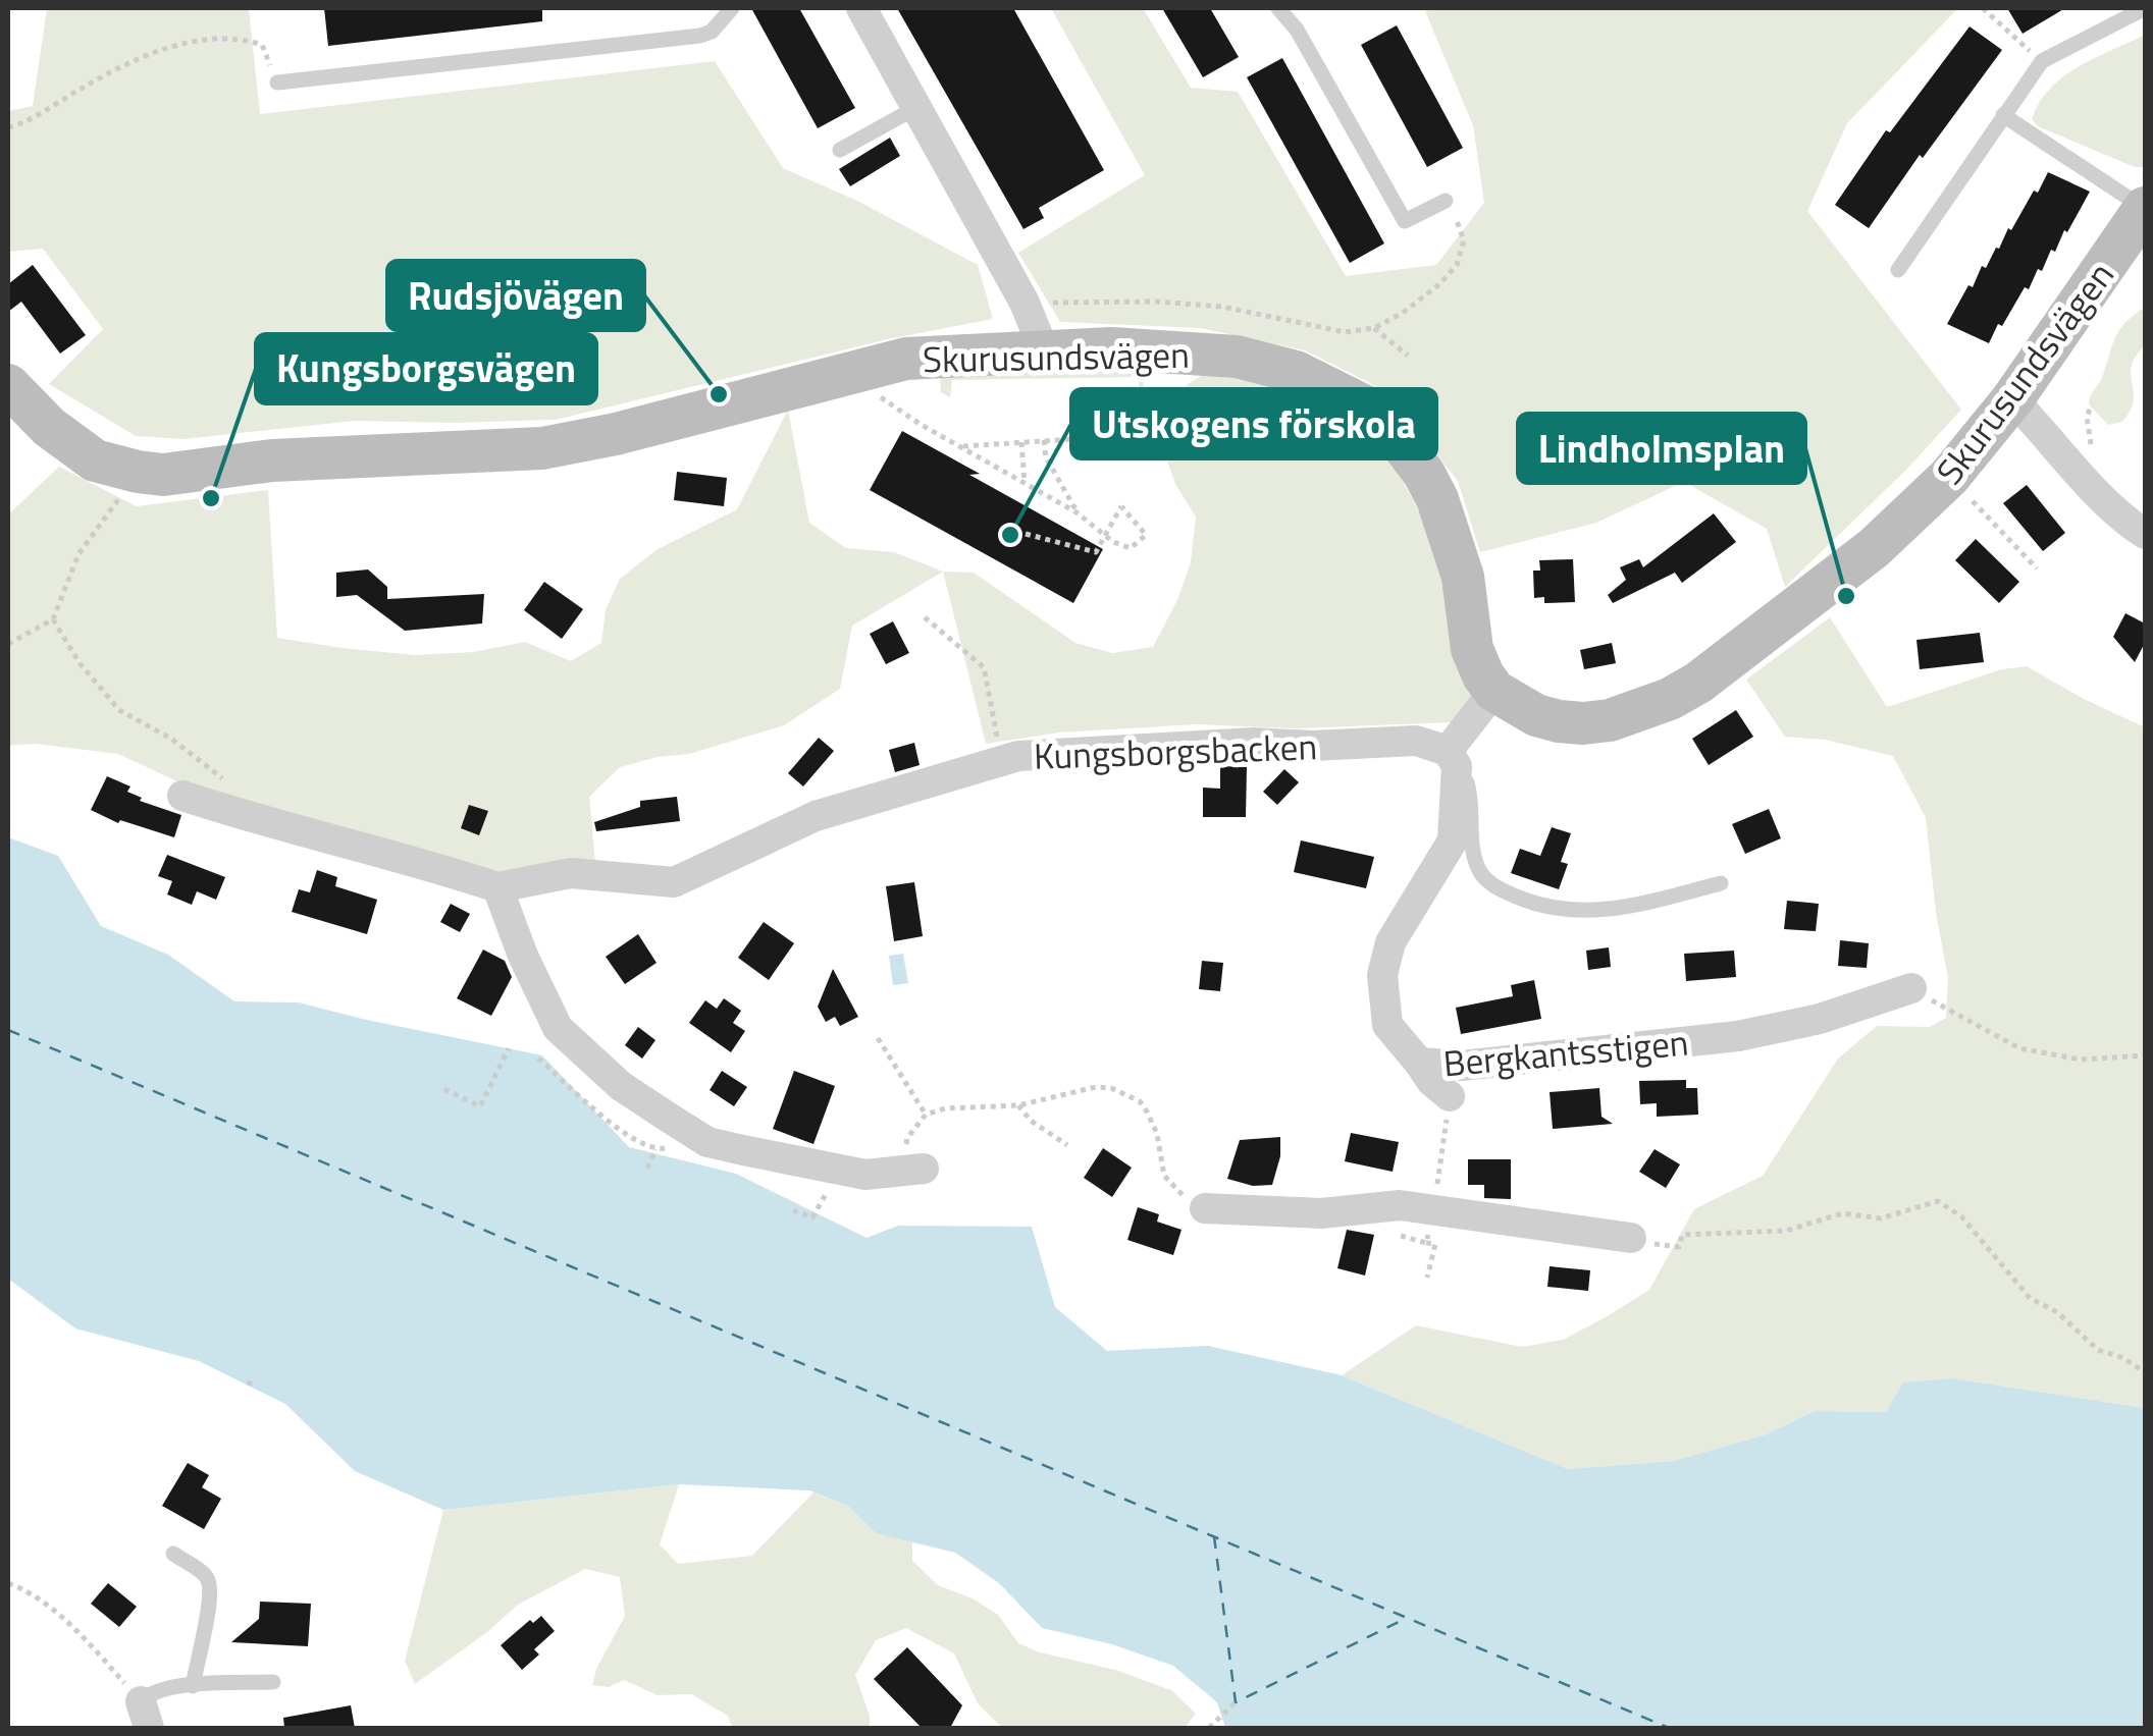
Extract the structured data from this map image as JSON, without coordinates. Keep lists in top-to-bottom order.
{
  "streets": {
    "street": ["Skurusundsvägen", "Kungsborgsbacken", "Bergkantsstigen"]
  },
  "crossings": [
    ["Kungsborgsbacken", "Bergkantsstigen"]
  ],
  "places": [
    "Rudsjövägen",
    "Kungsborgsvägen",
    "Utskogens förskola",
    "Lindholmsplan"
  ]
}
